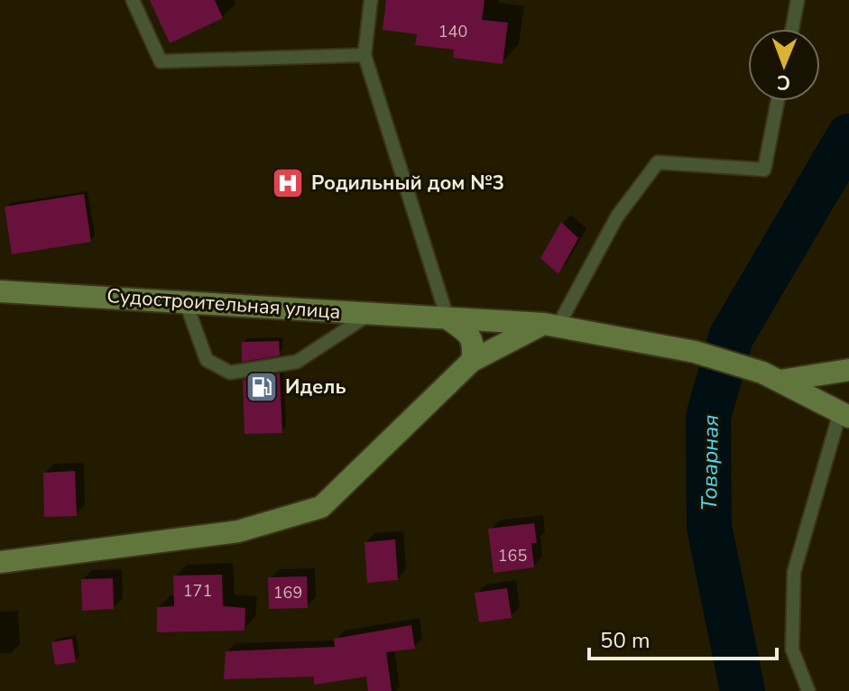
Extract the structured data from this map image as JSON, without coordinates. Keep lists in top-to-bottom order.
{
  "streets": {
    "main road": ["Судостроительная улица"]
  },
  "water": ["Товарная"],
  "places": {
    "hospital": ["Родильный дом №3"],
    "fuel station": ["Идель"]
  },
  "house_numbers": [
    "140",
    "165",
    "171",
    "169"
  ],
  "scale_bar": "50 m",
  "north": "bottom"
}
